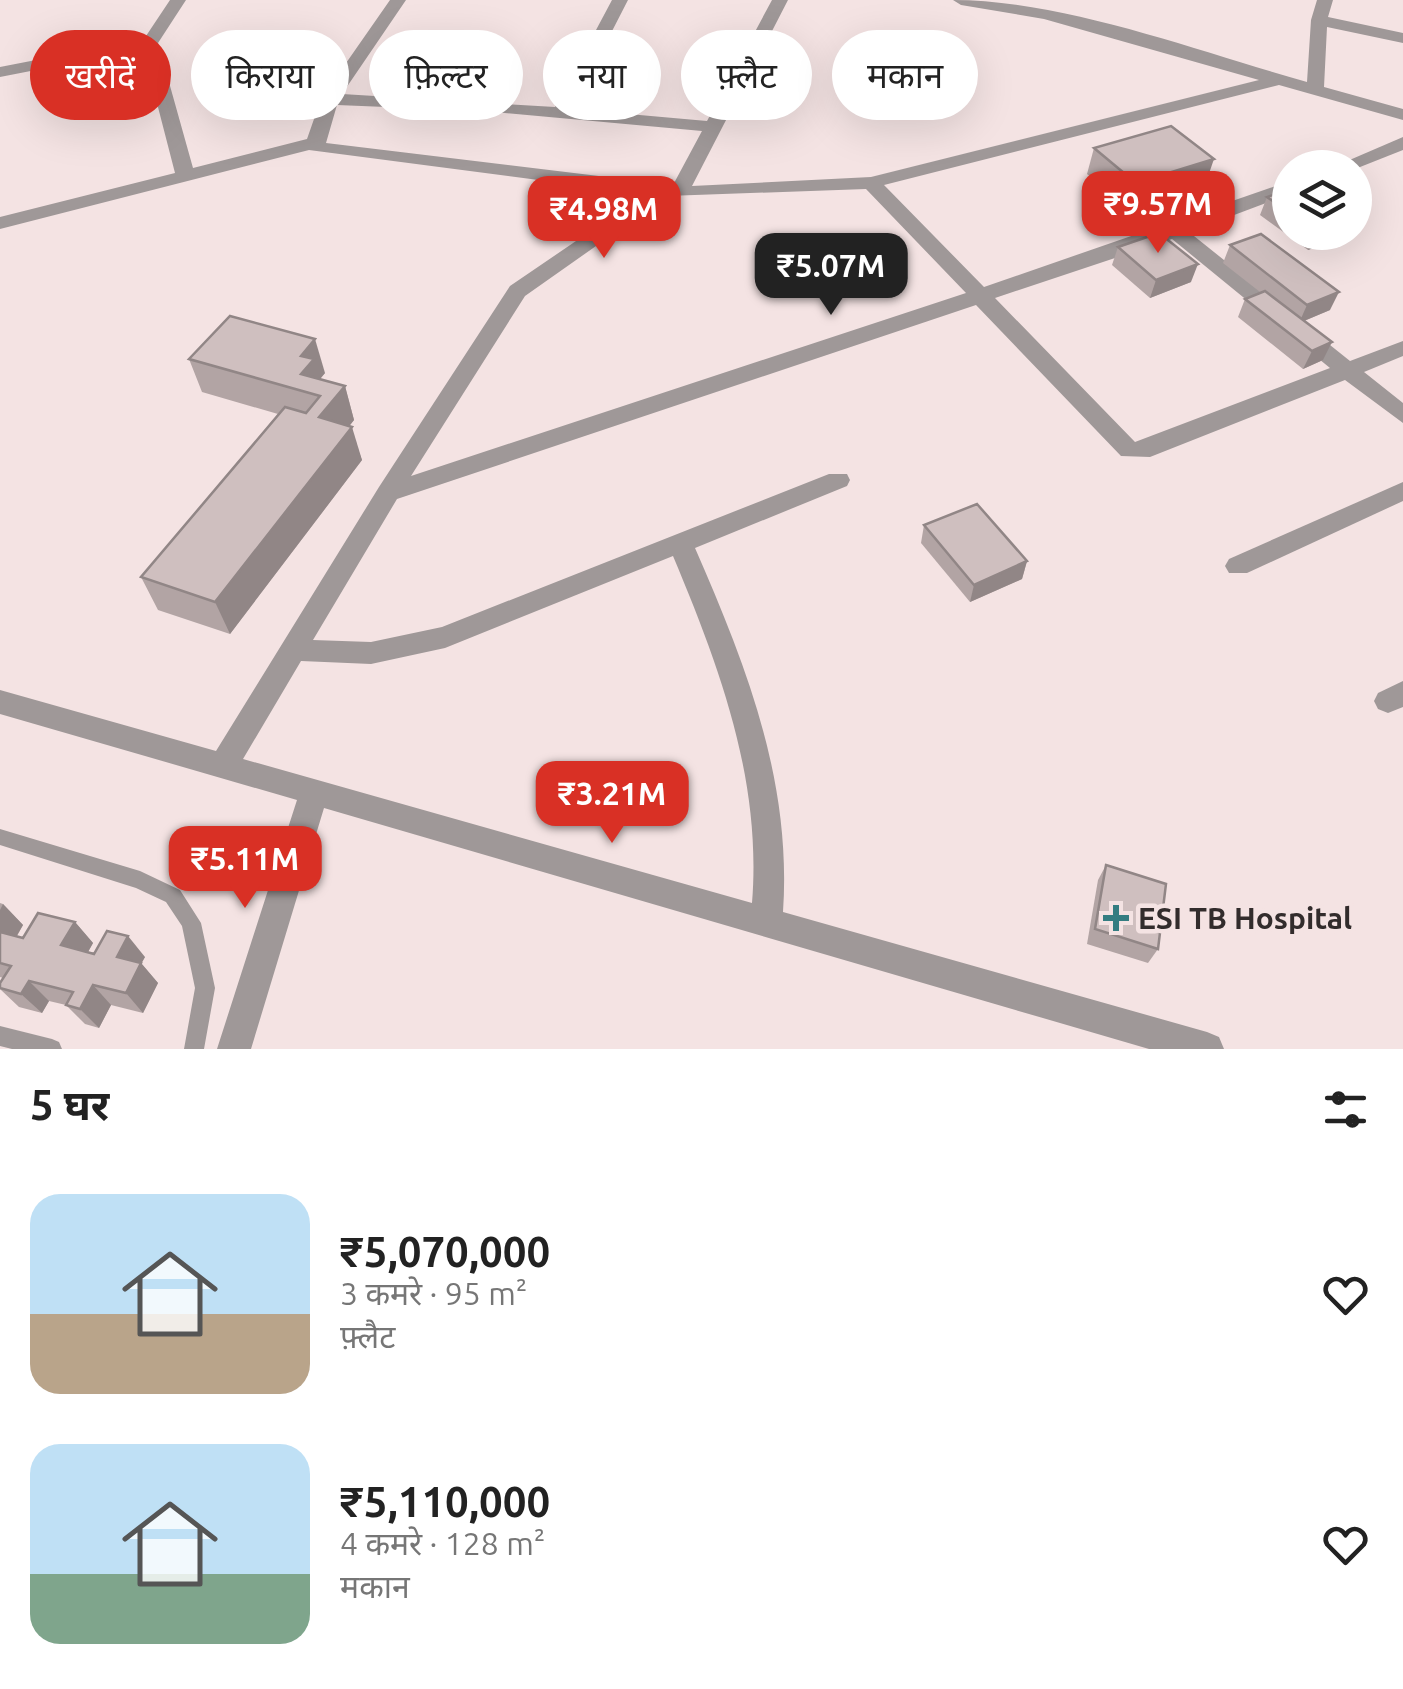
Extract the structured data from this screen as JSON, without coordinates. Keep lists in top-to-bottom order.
{
  "places": {
    "health": ["ESI TB Hospital"]
  },
  "page": {
    "chip": [
      "खरीदें",
      "किराया",
      "फ़िल्टर",
      "नया",
      "फ़्लैट",
      "मकान"
    ],
    "price": [
      "₹9.57M",
      "₹4.98M",
      "₹5.07M",
      "₹3.21M",
      "₹5.11M"
    ],
    "heading": "5 घर",
    "list": [
      {
        "name": "₹5,070,000",
        "note": "3 कमरे · 95 m² · फ़्लैट"
      },
      {
        "name": "₹5,110,000",
        "note": "4 कमरे · 128 m² · मकान"
      }
    ]
  }
}
